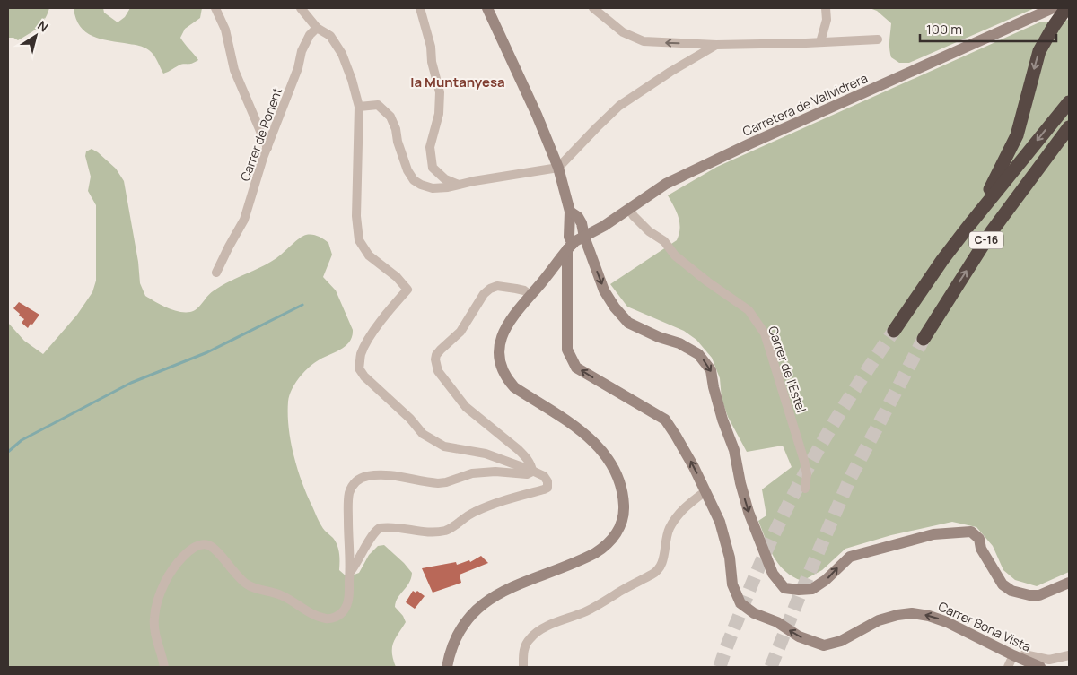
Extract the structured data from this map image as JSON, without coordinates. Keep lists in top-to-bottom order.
{
  "streets": {
    "highway": ["C-16"],
    "street": [
      "Carretera de Vallvidrera",
      "Carrer de Ponent",
      "Carrer de l'Estel",
      "Carrer Bona Vista"
    ]
  },
  "crossings": [
    ["Carretera de Vallvidrera", "Carrer de l'Estel"]
  ],
  "one_way": ["Carrer Bona Vista"],
  "districts": ["la Muntanyesa"],
  "scale_bar": "100 m",
  "north": "top right"
}
